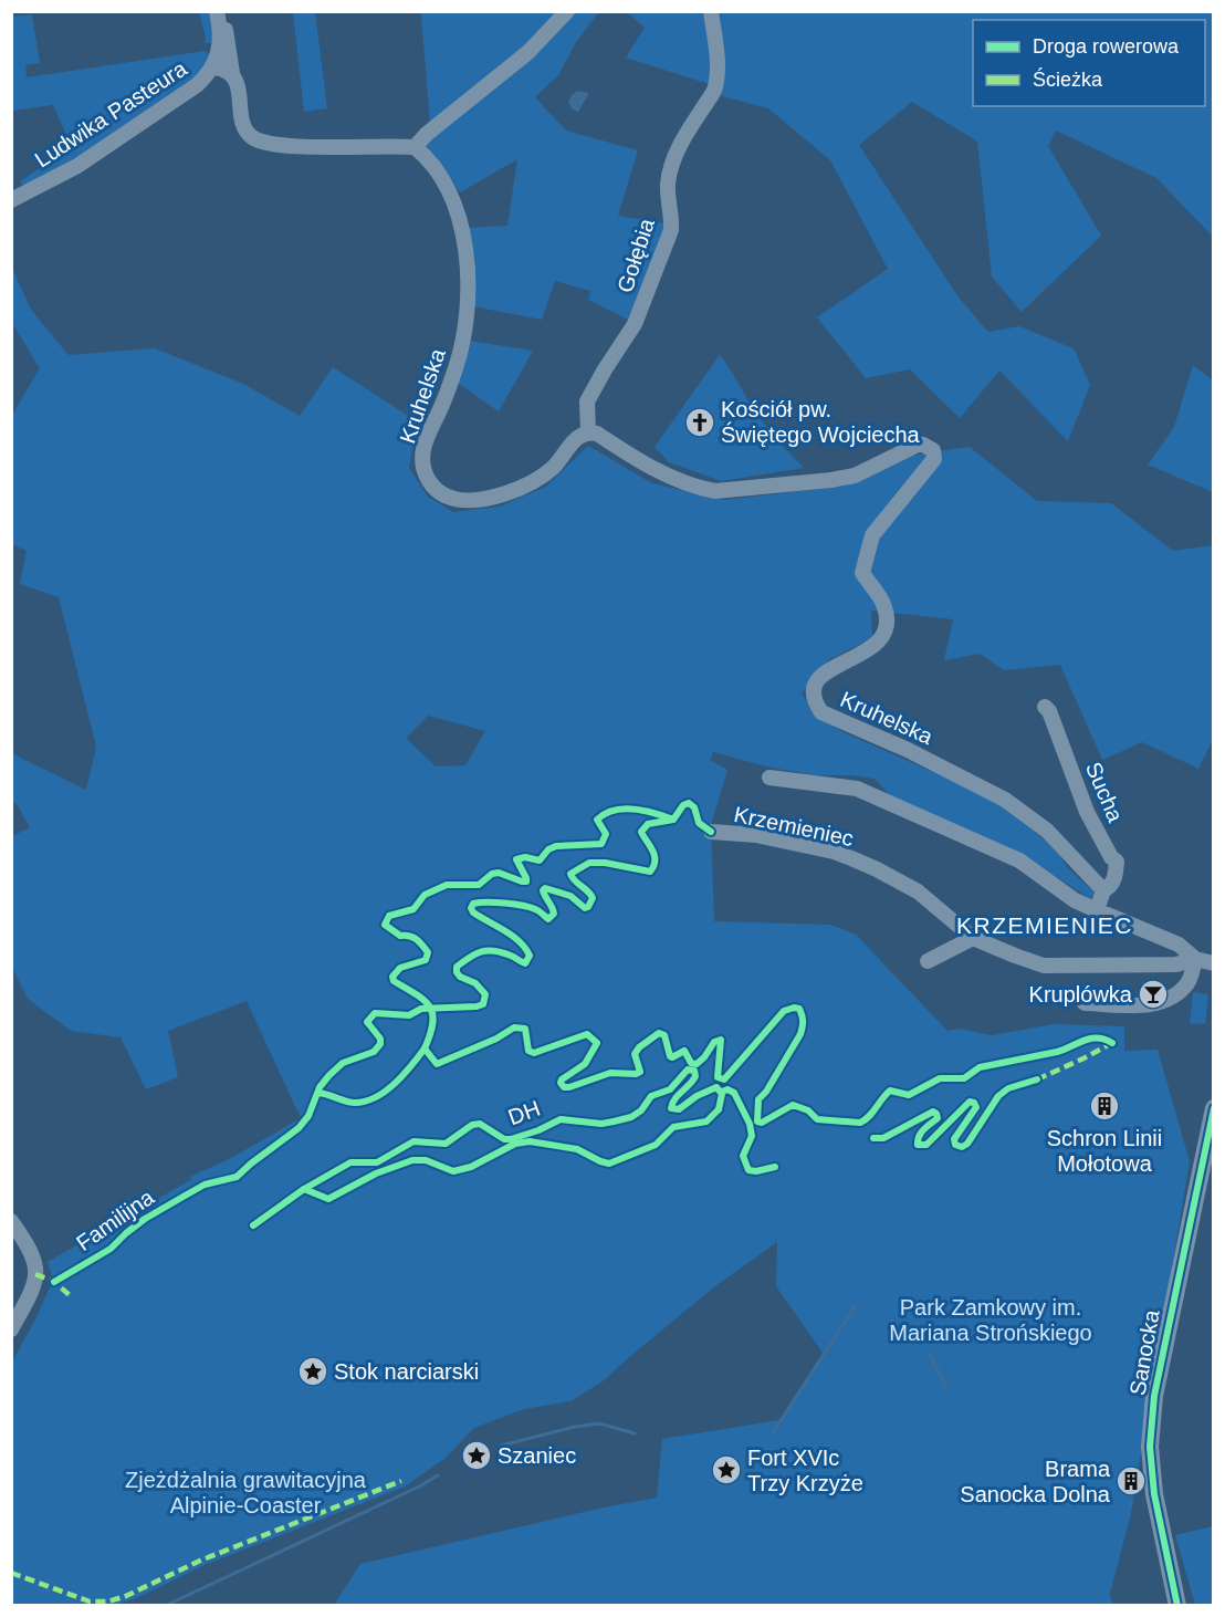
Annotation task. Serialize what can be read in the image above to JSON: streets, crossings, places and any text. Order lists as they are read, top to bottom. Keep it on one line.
{"streets":{"main road":["Sanocka"],"street":["Ludwika Pasteura","Gołębia","Kruhelska","Sucha","Krzemieniec"],"cycle path":["DH","Familijna"]},"crossings":[["Gołębia","Kruhelska"],["Kruhelska","Sucha"],["Kruhelska","Krzemieniec"]],"districts":["KRZEMIENIEC"],"parks":["Park Zamkowy im. Mariana Strońskiego","Zjeżdżalnia grawitacyjna Alpinie-Coaster"],"places":{"church":["Kościół pw. Świętego Wojciecha"],"bar":["Kruplówka"],"building":["Schron Linii Mołotowa","Brama Sanocka Dolna"],"place":["Stok narciarski","Szaniec","Fort XVIc Trzy Krzyże"]},"legend":["Droga rowerowa","Ścieżka"]}
